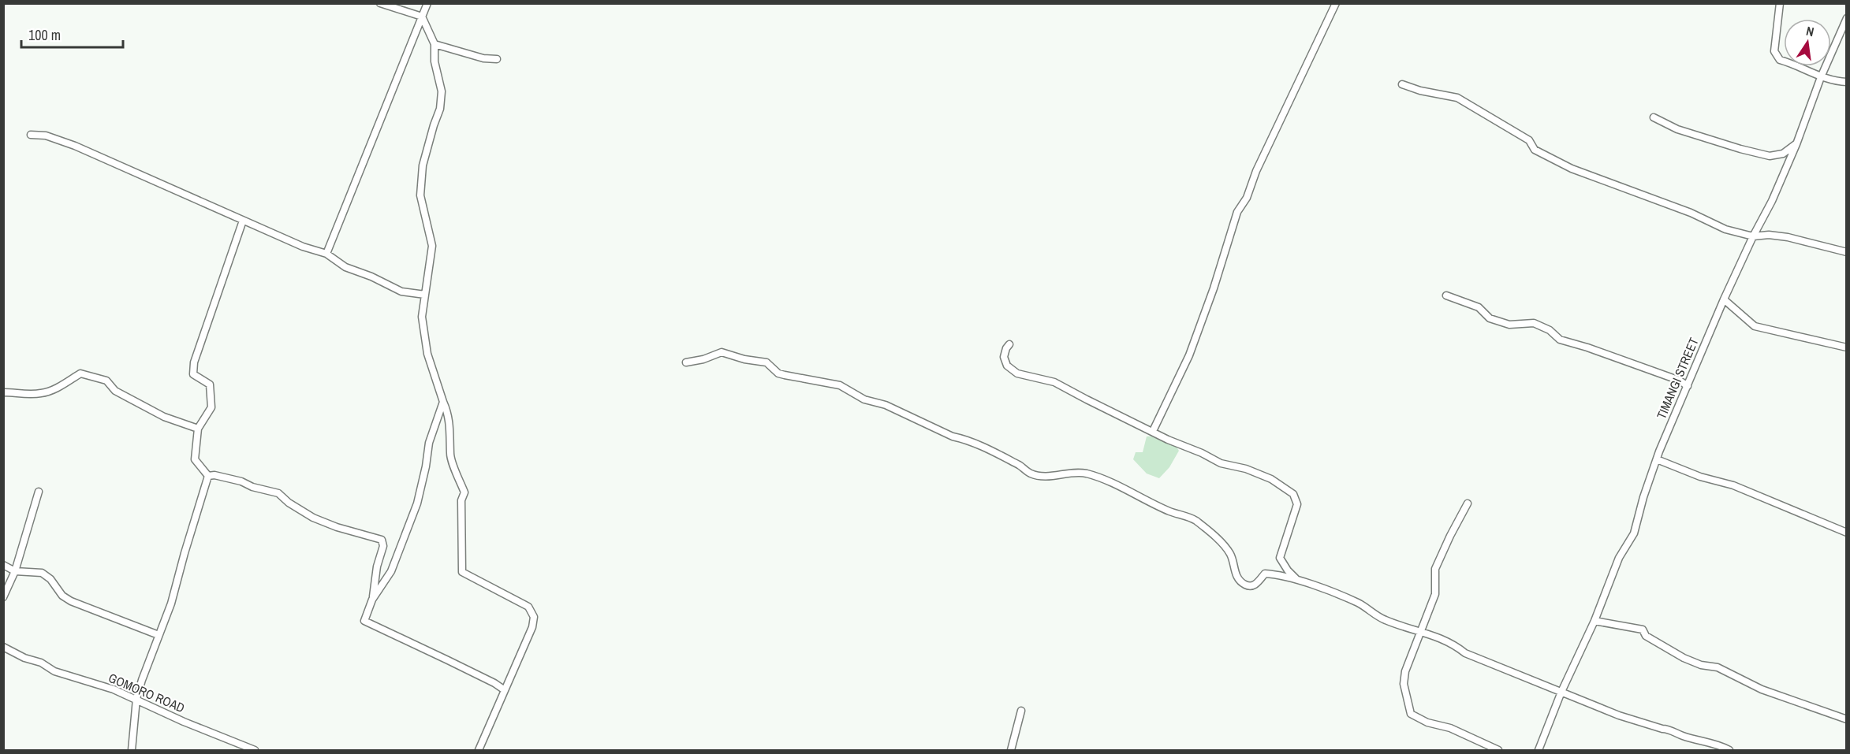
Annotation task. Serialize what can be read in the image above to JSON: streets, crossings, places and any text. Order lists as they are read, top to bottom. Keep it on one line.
{"streets":{"street":["TIMANGI STREET","GOMORO ROAD"]},"scale_bar":"100 m","north":"top"}
